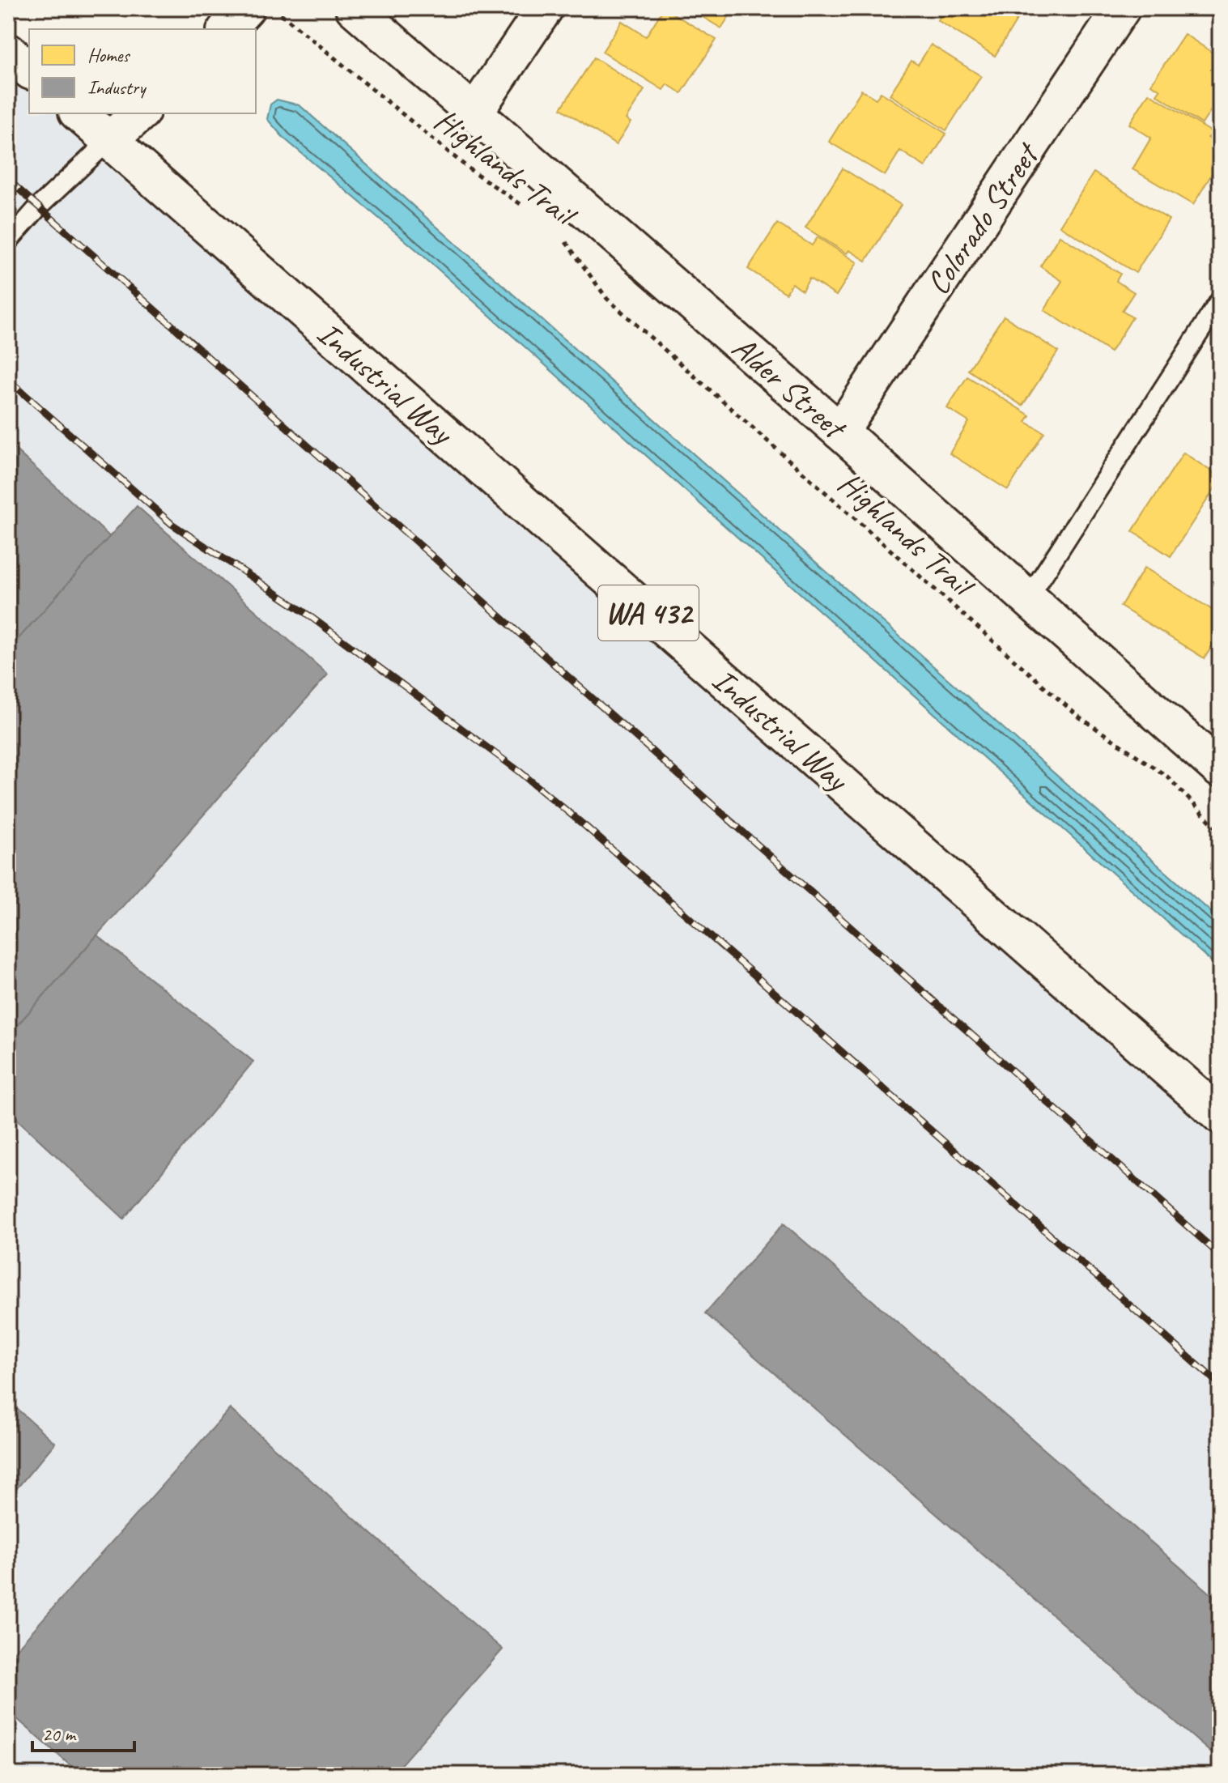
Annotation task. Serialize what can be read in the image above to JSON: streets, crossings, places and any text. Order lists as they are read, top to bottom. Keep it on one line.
{"streets":{"street":["Colorado Street","Industrial Way","Alder Street","WA 432"],"path":["Highlands Trail"]},"crossings":[["Colorado Street","Alder Street"]],"legend":["Homes","Industry"],"scale_bar":"20 m"}
